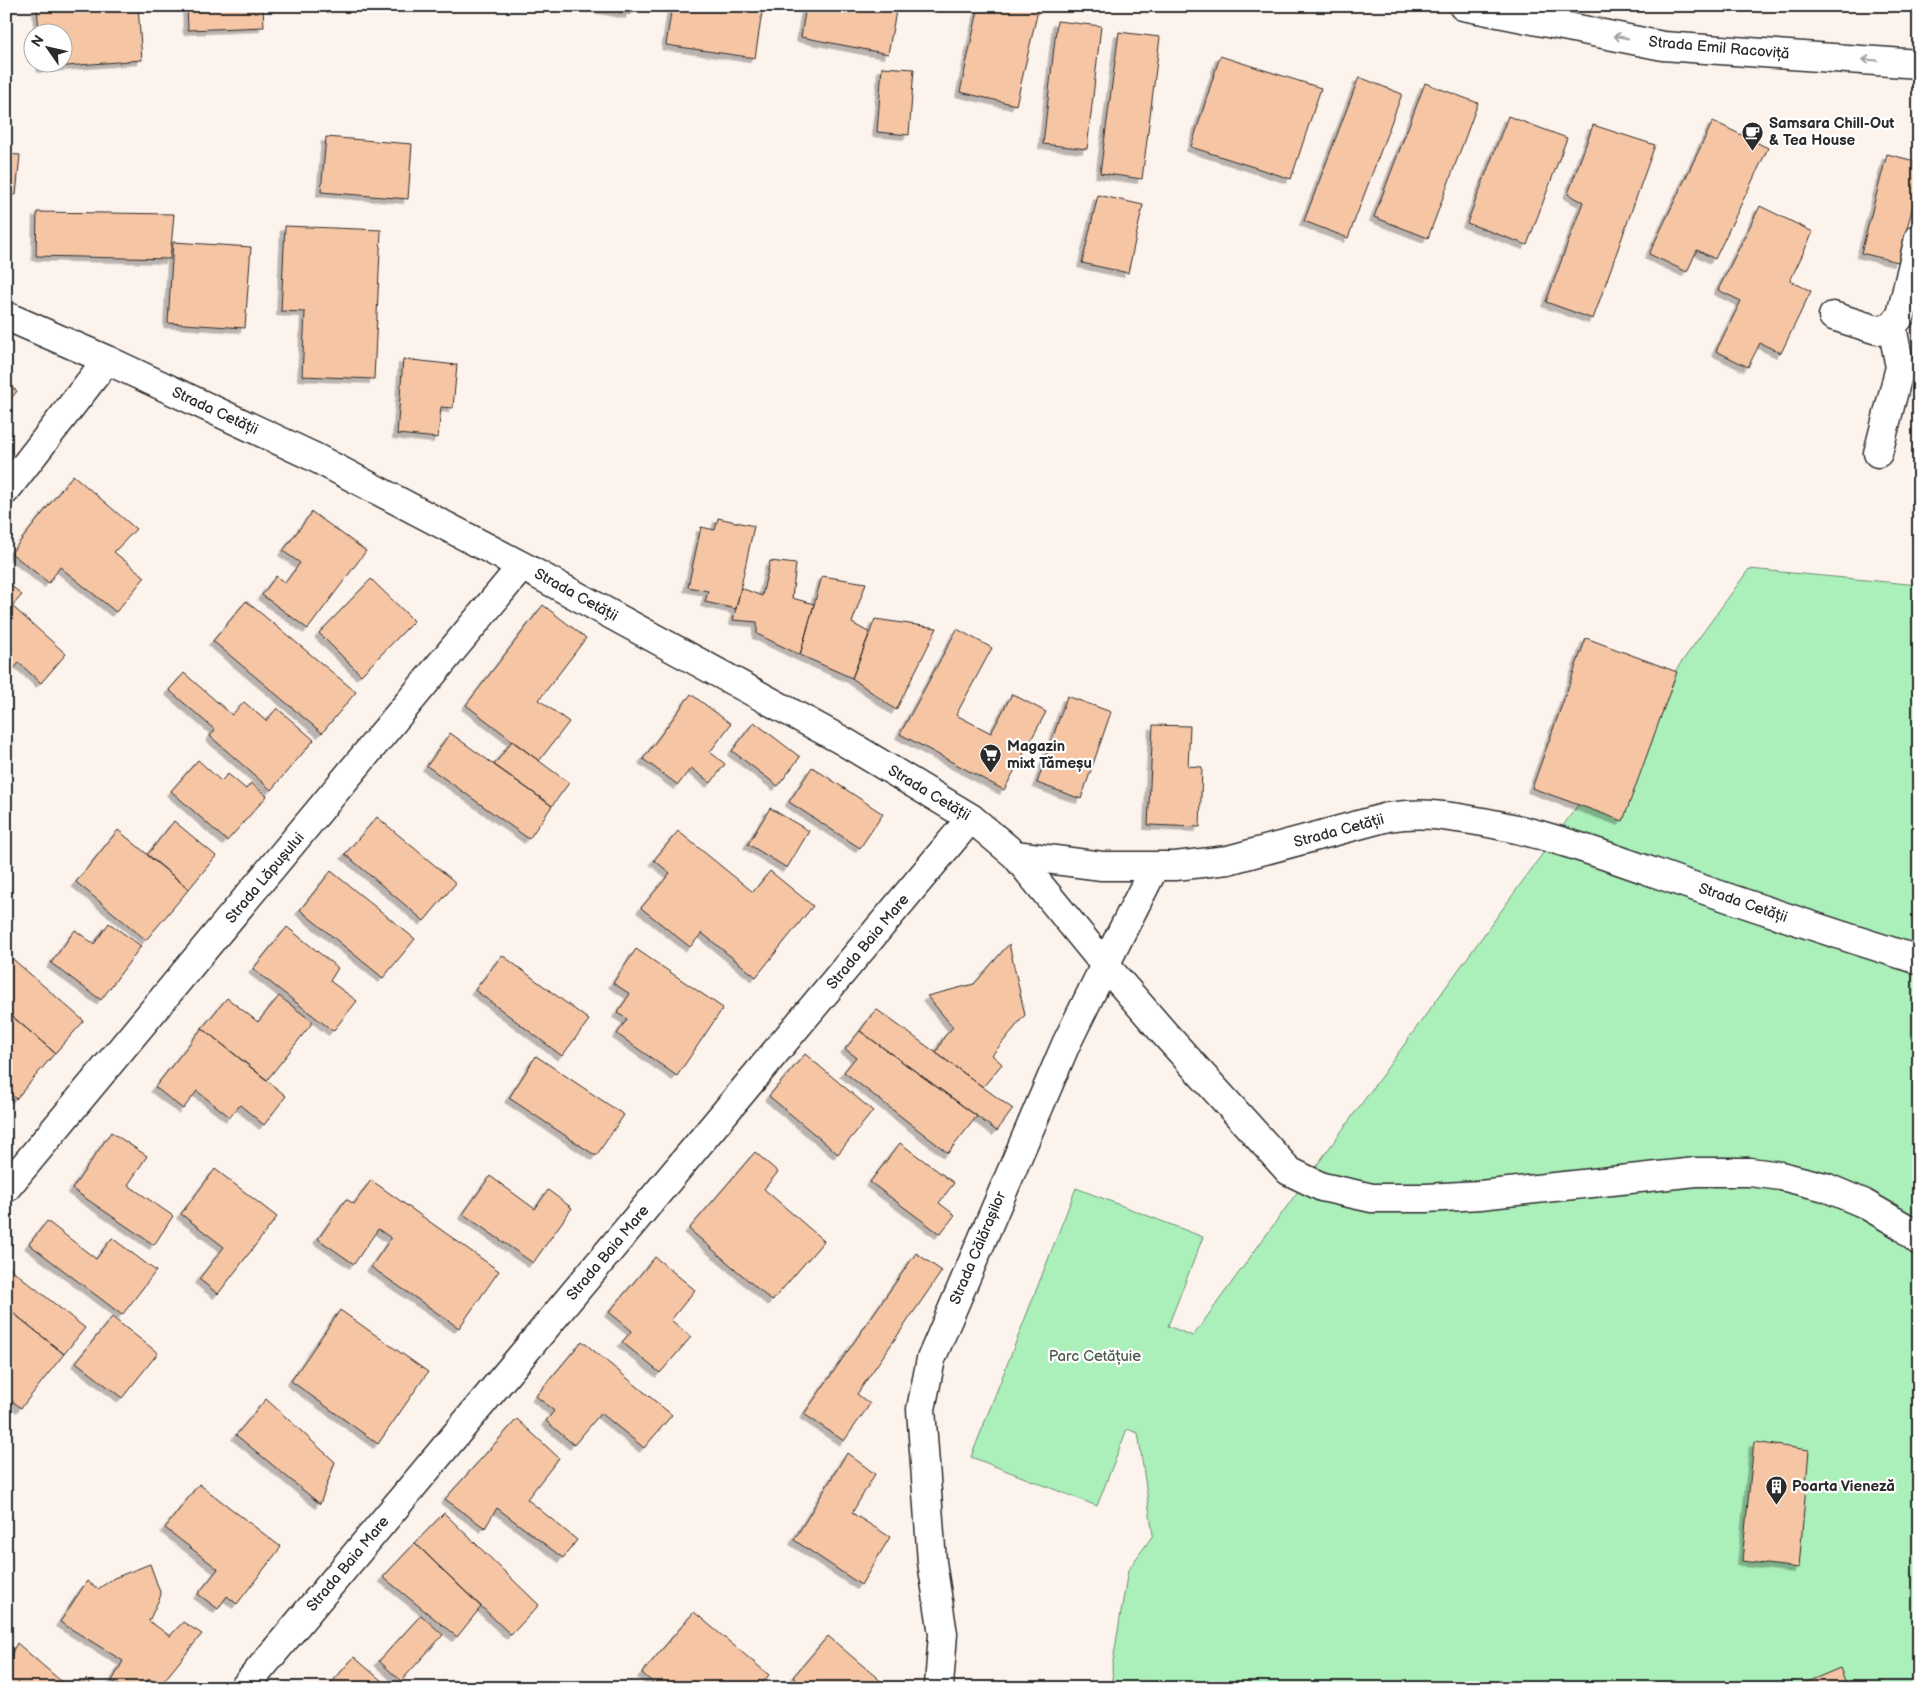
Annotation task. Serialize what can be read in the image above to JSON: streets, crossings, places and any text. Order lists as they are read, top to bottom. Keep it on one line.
{"streets":{"street":["Strada Emil Racoviță","Strada Cetății","Strada Lăpușului","Strada Baia Mare","Strada Călărașilor"]},"crossings":[["Strada Cetății","Strada Lăpușului"],["Strada Cetății","Strada Baia Mare"],["Strada Cetății","Strada Călărașilor"]],"one_way":["Strada Emil Racoviță"],"parks":["Parc Cetățuie"],"places":{"cafe":["Samsara Chill-Out & Tea House"],"supermarket":["Magazin mixt Tămeșu"],"building":["Poarta Vieneză"]},"north":"top left"}
